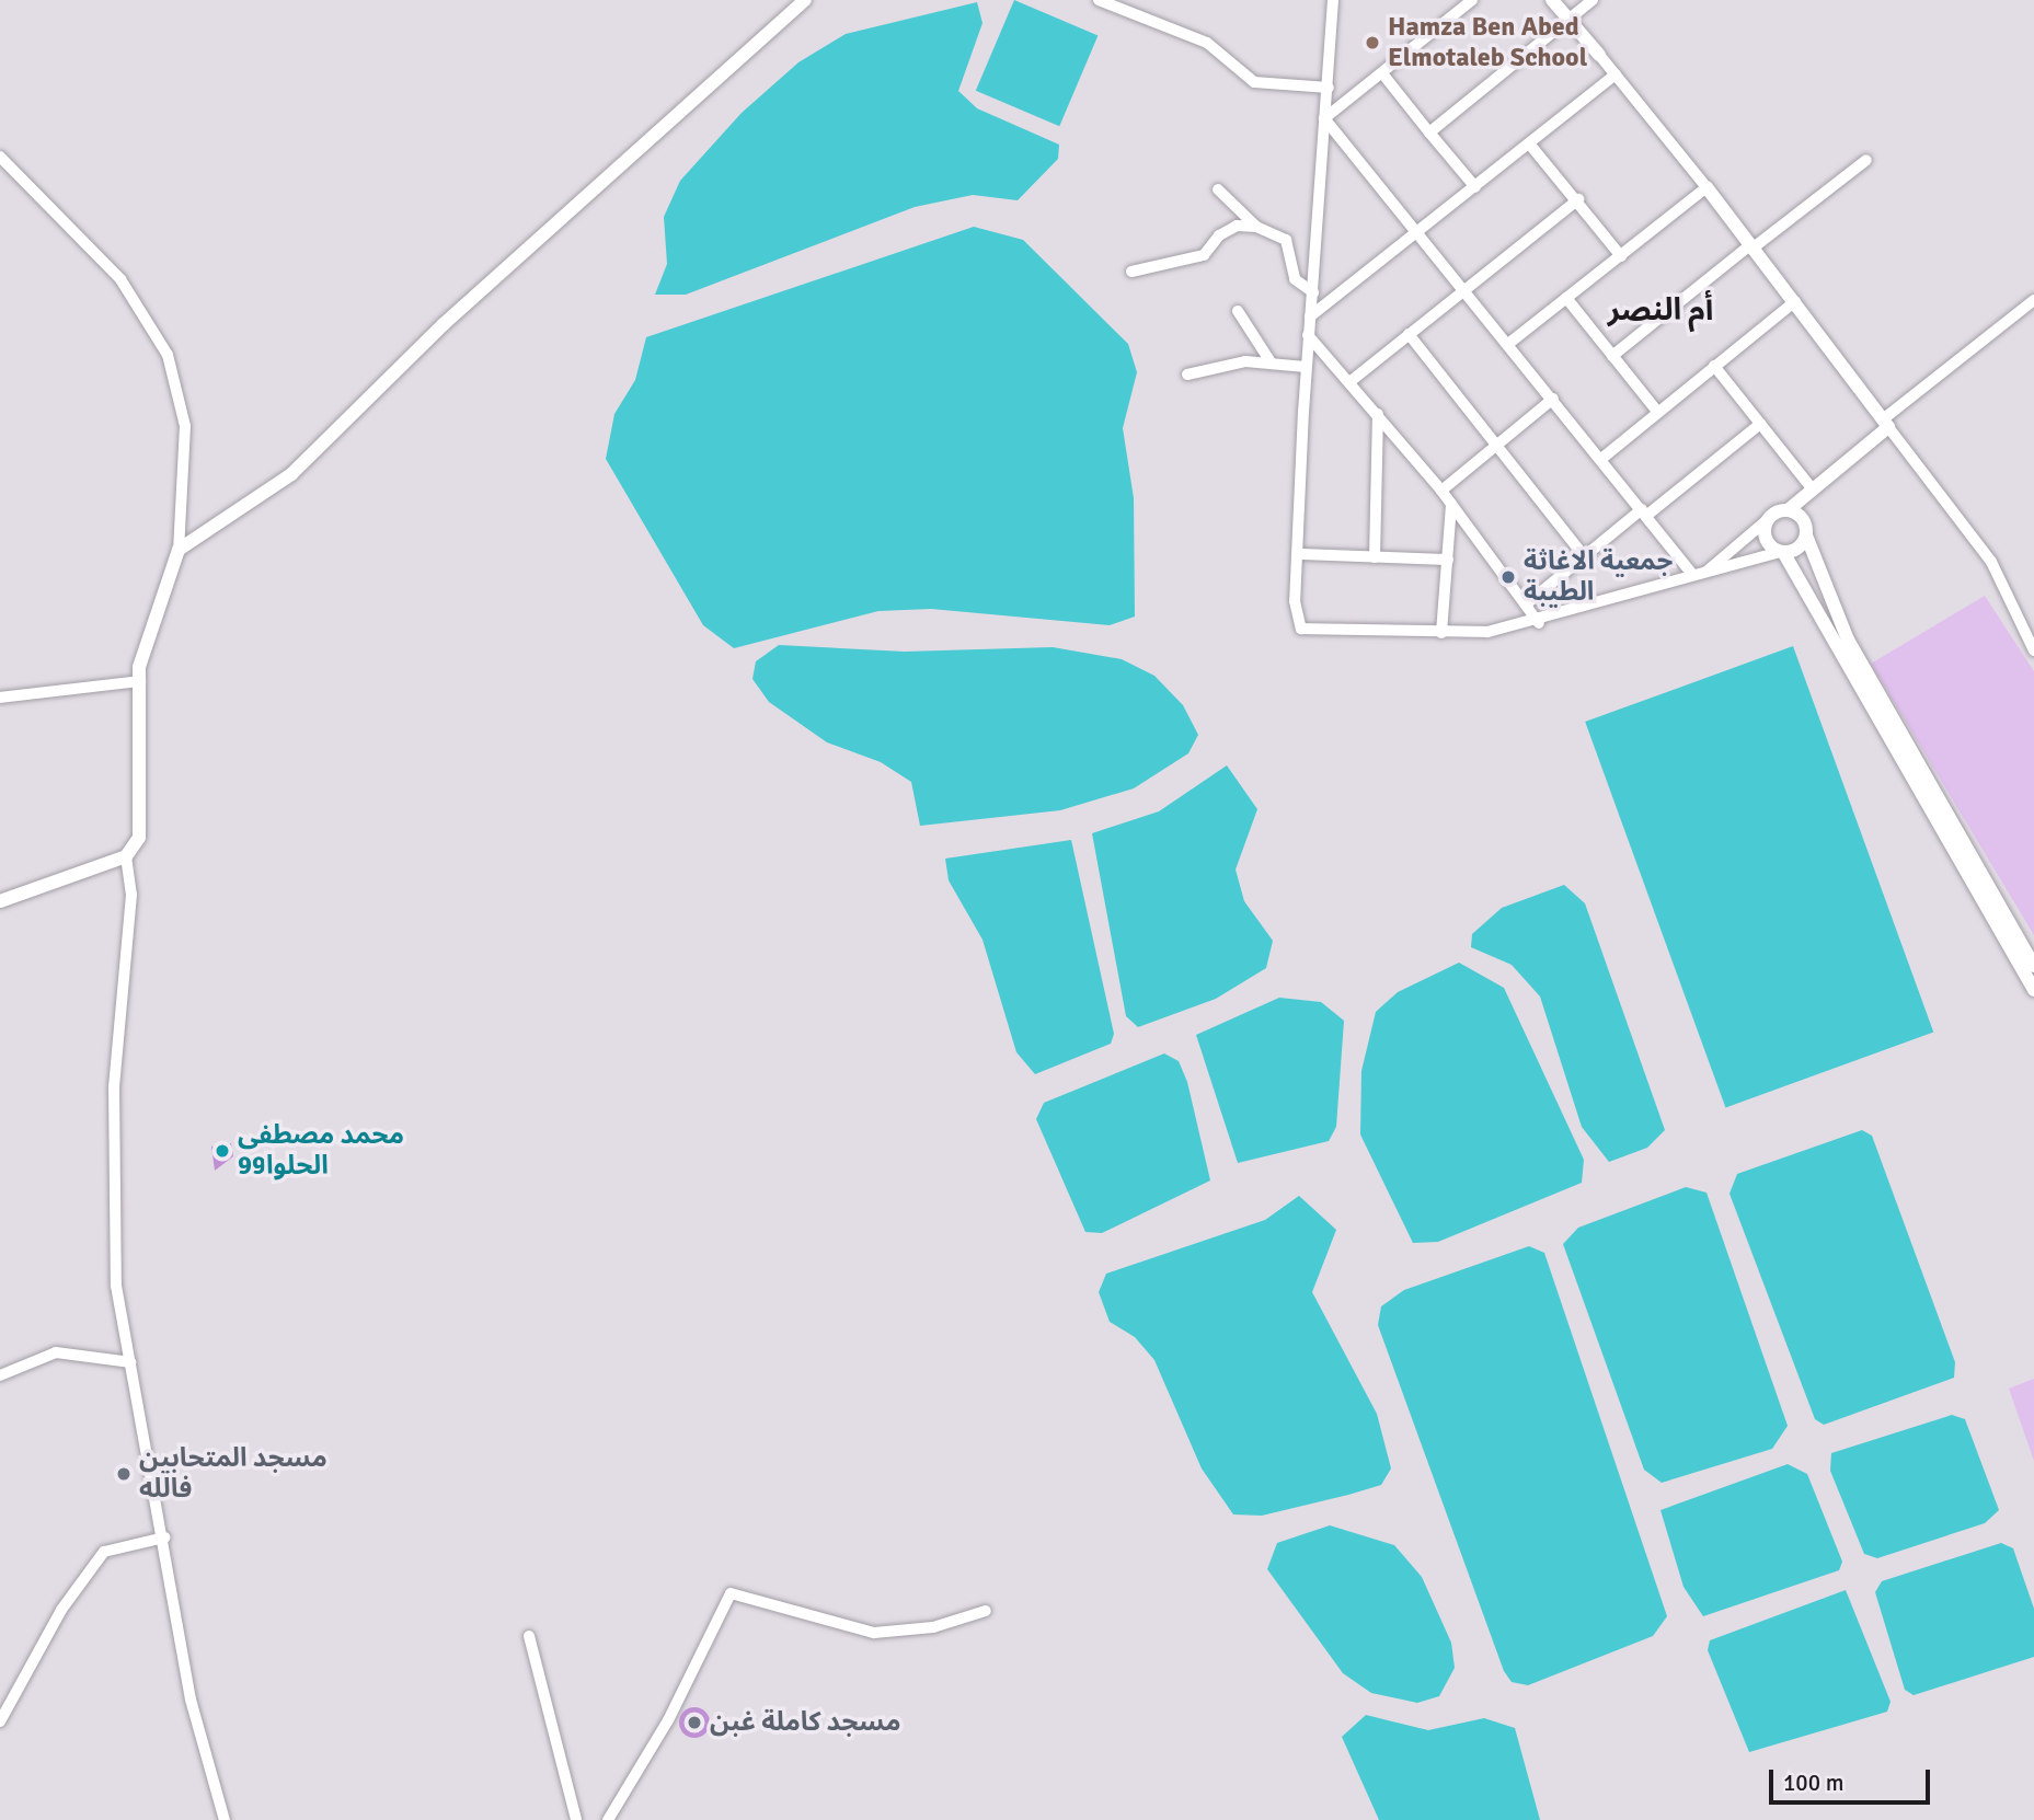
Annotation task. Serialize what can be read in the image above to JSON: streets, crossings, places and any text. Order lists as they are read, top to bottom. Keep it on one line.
{"districts":["أم النصر"],"places":["Hamza Ben Abed Elmotaleb School","جمعية الاغاثة الطيبة","محمد مصطفى الحلوا99","مسجد المتحابين فالله","مسجد كاملة غبن"],"scale_bar":"100 m"}
